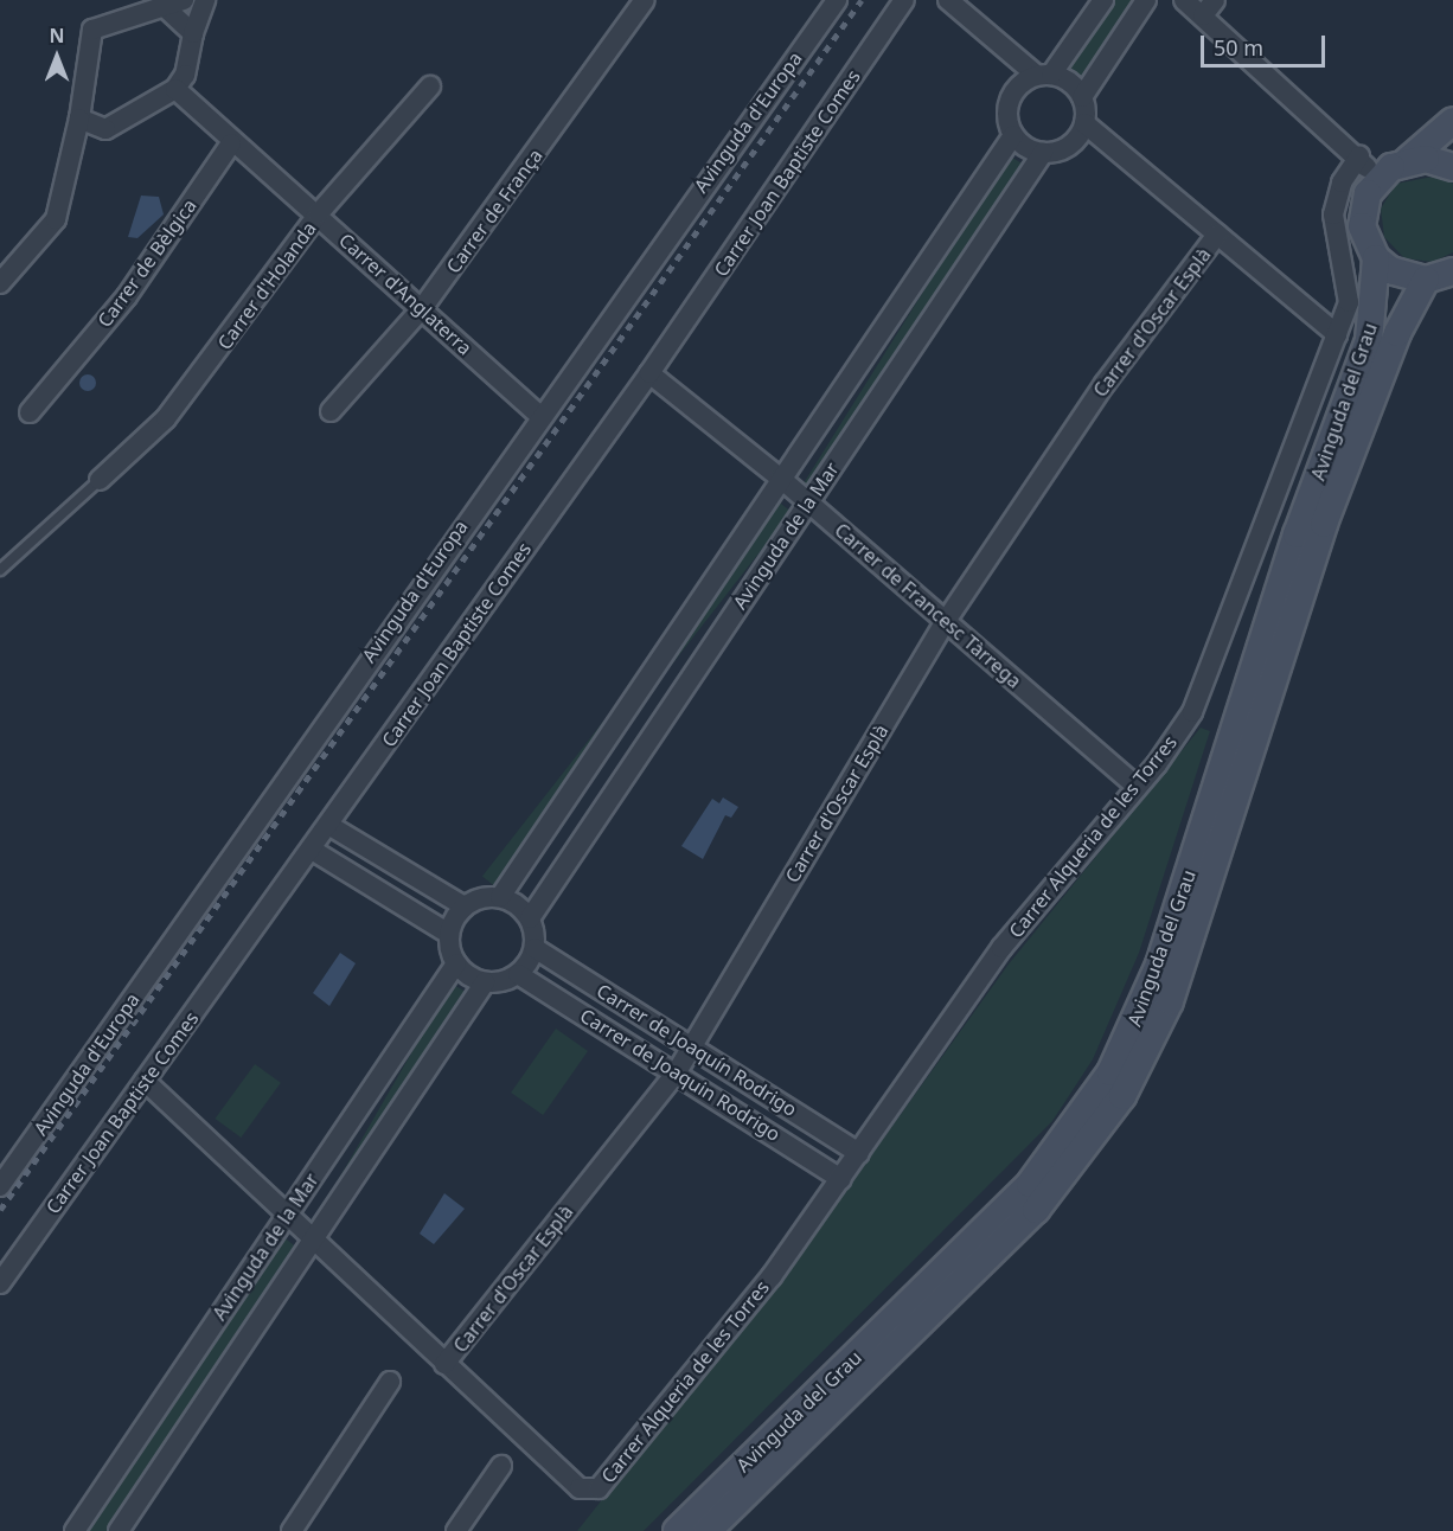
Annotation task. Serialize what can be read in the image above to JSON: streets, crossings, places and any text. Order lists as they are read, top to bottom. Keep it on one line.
{"streets":{"main road":["Avinguda del Grau"],"street":["Avinguda d'Europa","Carrer Joan Baptiste Comes","Carrer de França","Carrer de Bèlgica","Carrer d'Holanda","Carrer d'Anglaterra","Carrer d'Oscar Esplà","Avinguda de la Mar","Carrer de Francesc Tàrrega","Carrer Alqueria de les Torres","Carrer de Joaquín Rodrigo","Carrer de Joaquin Rodrigo"]},"crossings":[["Avinguda d'Europa","Carrer d'Anglaterra"],["Carrer Joan Baptiste Comes","Carrer de Francesc Tàrrega"],["Carrer Joan Baptiste Comes","Carrer Alqueria de les Torres"],["Carrer de França","Carrer d'Anglaterra"],["Carrer de Bèlgica","Carrer d'Anglaterra"],["Carrer d'Holanda","Carrer d'Anglaterra"],["Carrer d'Oscar Esplà","Carrer de Francesc Tàrrega"],["Carrer d'Oscar Esplà","Carrer Alqueria de les Torres"],["Carrer d'Oscar Esplà","Carrer de Joaquín Rodrigo"],["Carrer d'Oscar Esplà","Carrer de Joaquin Rodrigo"],["Avinguda del Grau","Carrer Alqueria de les Torres"],["Avinguda de la Mar","Carrer de Francesc Tàrrega"],["Avinguda de la Mar","Carrer Alqueria de les Torres"],["Avinguda de la Mar","Carrer de Joaquín Rodrigo"],["Avinguda de la Mar","Carrer de Joaquin Rodrigo"],["Carrer de Francesc Tàrrega","Carrer Alqueria de les Torres"],["Carrer Alqueria de les Torres","Carrer de Joaquín Rodrigo"],["Carrer Alqueria de les Torres","Carrer de Joaquin Rodrigo"],["Carrer de Joaquín Rodrigo","Carrer de Joaquin Rodrigo"]],"scale_bar":"50 m","north":"top"}
